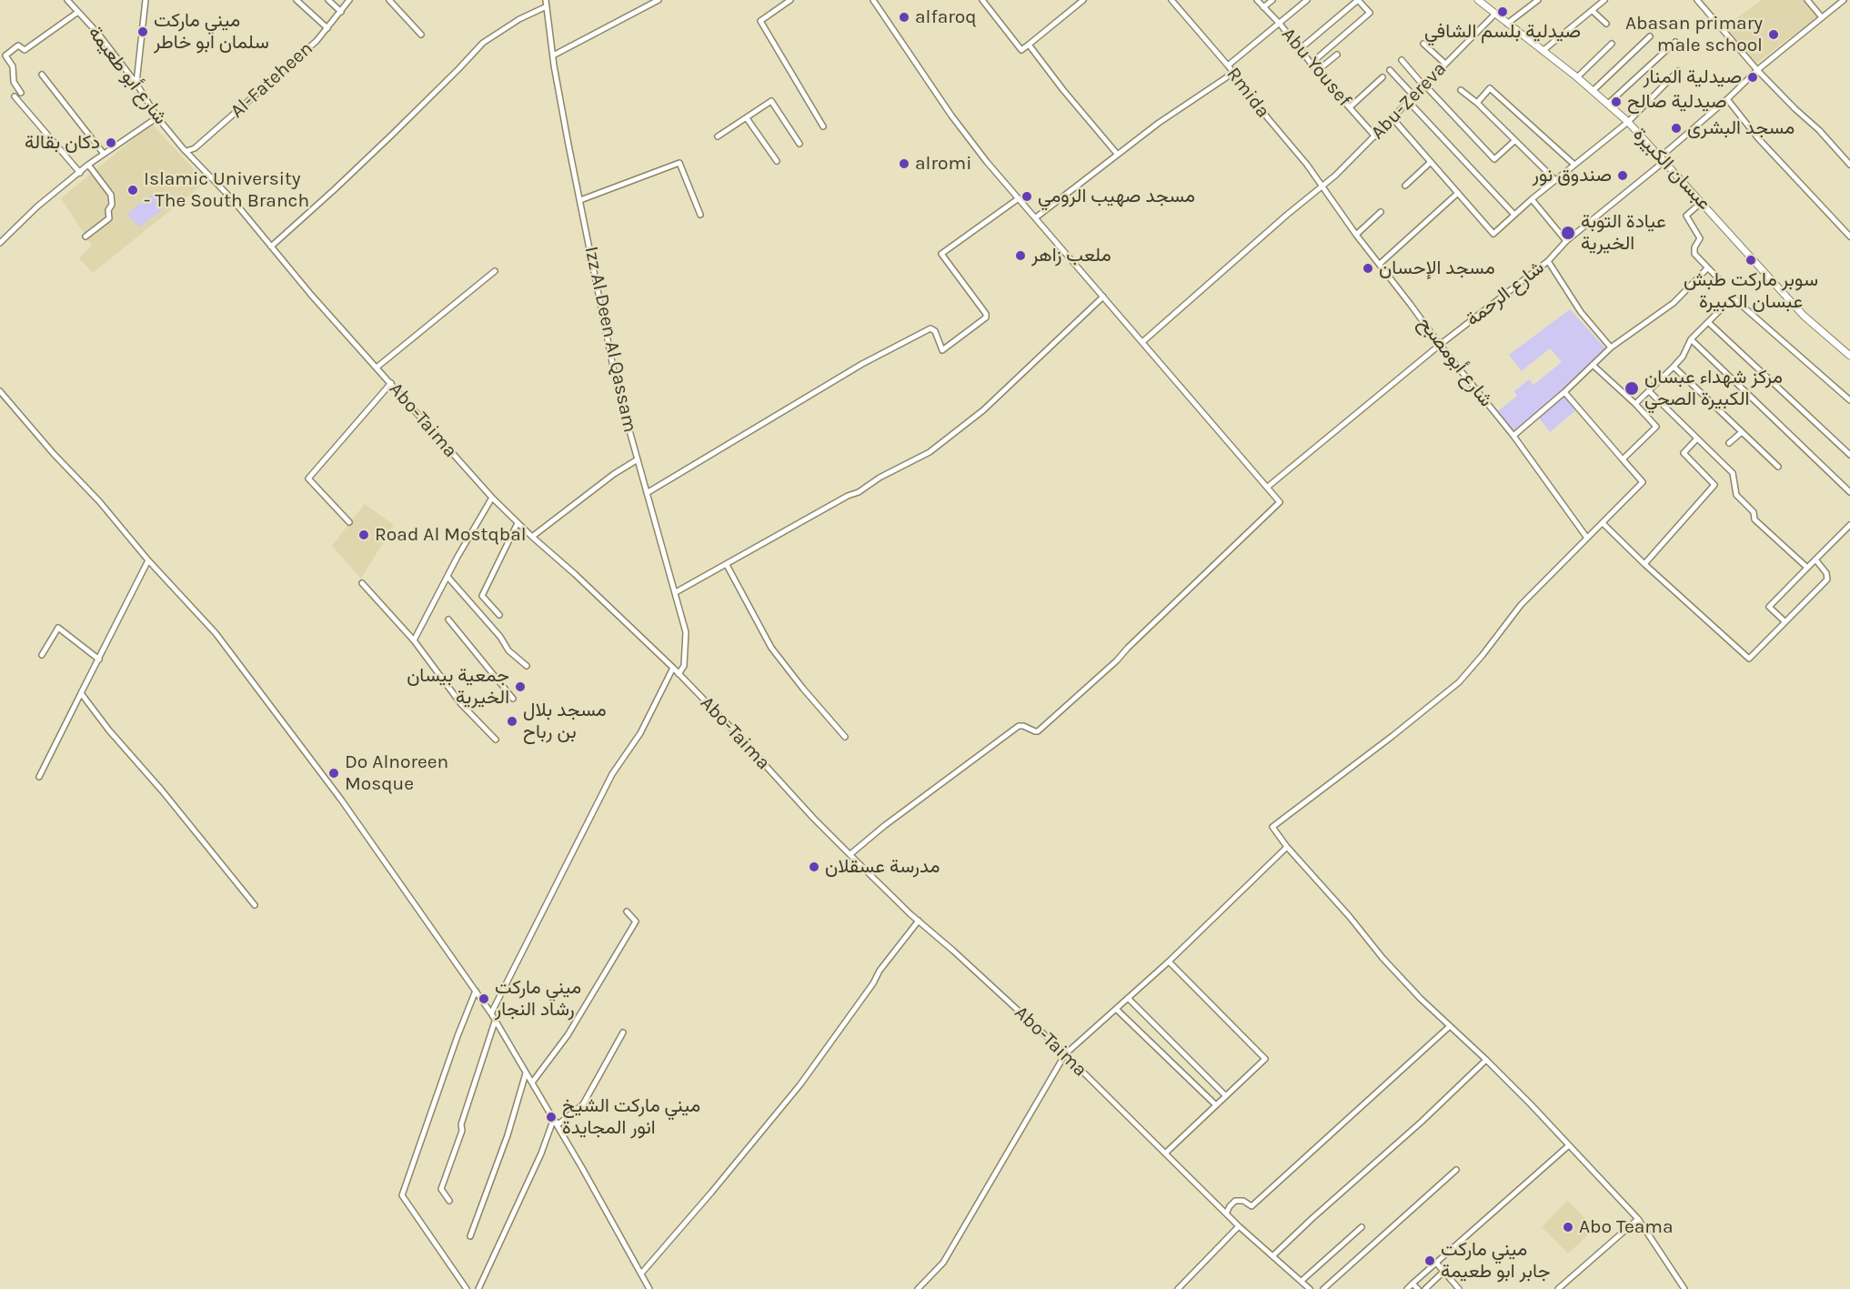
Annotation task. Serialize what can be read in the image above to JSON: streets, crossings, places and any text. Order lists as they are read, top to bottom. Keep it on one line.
{"streets":{"main road":["عبسان الكبيرة"],"street":["Abu Yousef","شارع أبو طعيمة","Al-Fateheen","Rmida","Abu-Zereva","شارع الرحمة","Izz Al Deen Al Qassam","شارع أبومصبح","Abo-Taima"]},"crossings":[["Abu Yousef","Abu-Zereva"],["شارع أبو طعيمة","Al-Fateheen"],["شارع أبو طعيمة","Abo-Taima"],["Al-Fateheen","Abo-Taima"],["Rmida","Abu-Zereva"],["Rmida","شارع أبومصبح"],["Abu-Zereva","عبسان الكبيرة"],["Abu-Zereva","شارع أبومصبح"],["عبسان الكبيرة","شارع الرحمة"],["شارع الرحمة","شارع أبومصبح"],["Izz Al Deen Al Qassam","Abo-Taima"]],"places":["صيدلية بلسم الشافي","alfaroq","ميني ماركت سلمان ابو خاطر","Abasan primary male school","صيدلية المنار","صيدلية صالح","مسجد البشرى","دكان بقالة","alromi","صندوق نور","Islamic University - The South Branch","مسجد صهيب الرومي","عيادة التوبة الخيرية","ملعب زاهر","سوبر ماركت طبش عبسان الكبيرة","مسجد الإحسان","مركز شهداء عبسان الكبيرة الصحي","Road Al Mostqbal","جمعية بيسان الخيرية","مسجد بلال بن رباح","Do Alnoreen Mosque","مدرسة عسقلان","ميني ماركت رشاد النجار","ميني ماركت الشيخ انور المجايدة","Abo Teama","ميني ماركت جابر ابو طعيمة"]}
